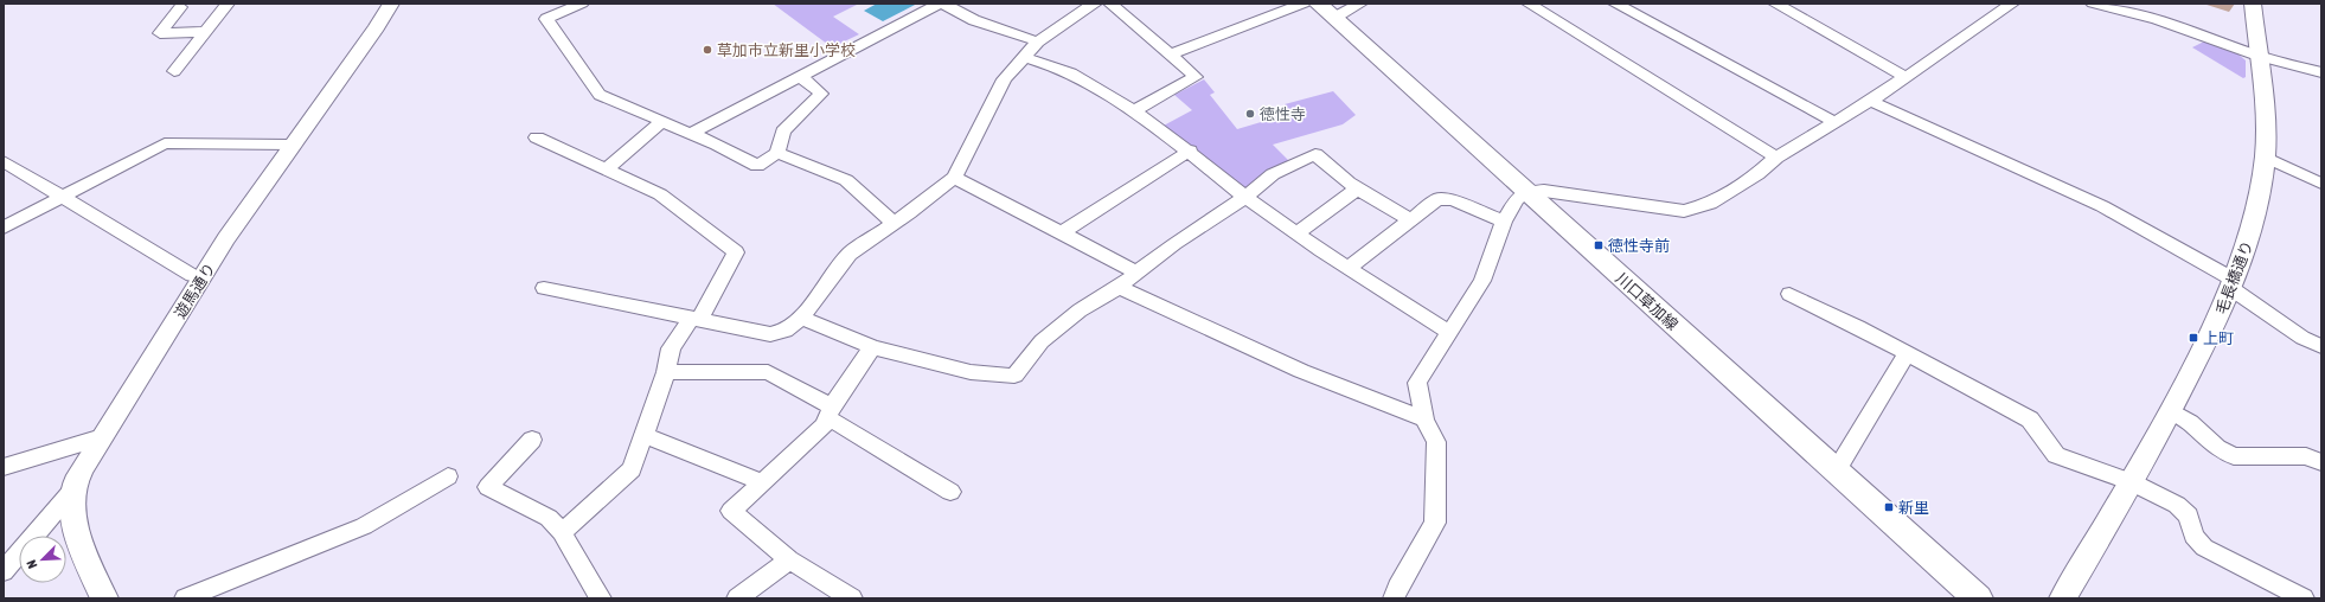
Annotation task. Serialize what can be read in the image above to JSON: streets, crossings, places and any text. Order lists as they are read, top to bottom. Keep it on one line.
{"streets":{"main road":["川口草加線"],"street":["毛長橋通り","遊馬通り"]},"places":{"other":["草加市立新里小学校","徳性寺"],"transit":["徳性寺前","上町","新里"]},"north":"bottom left"}
